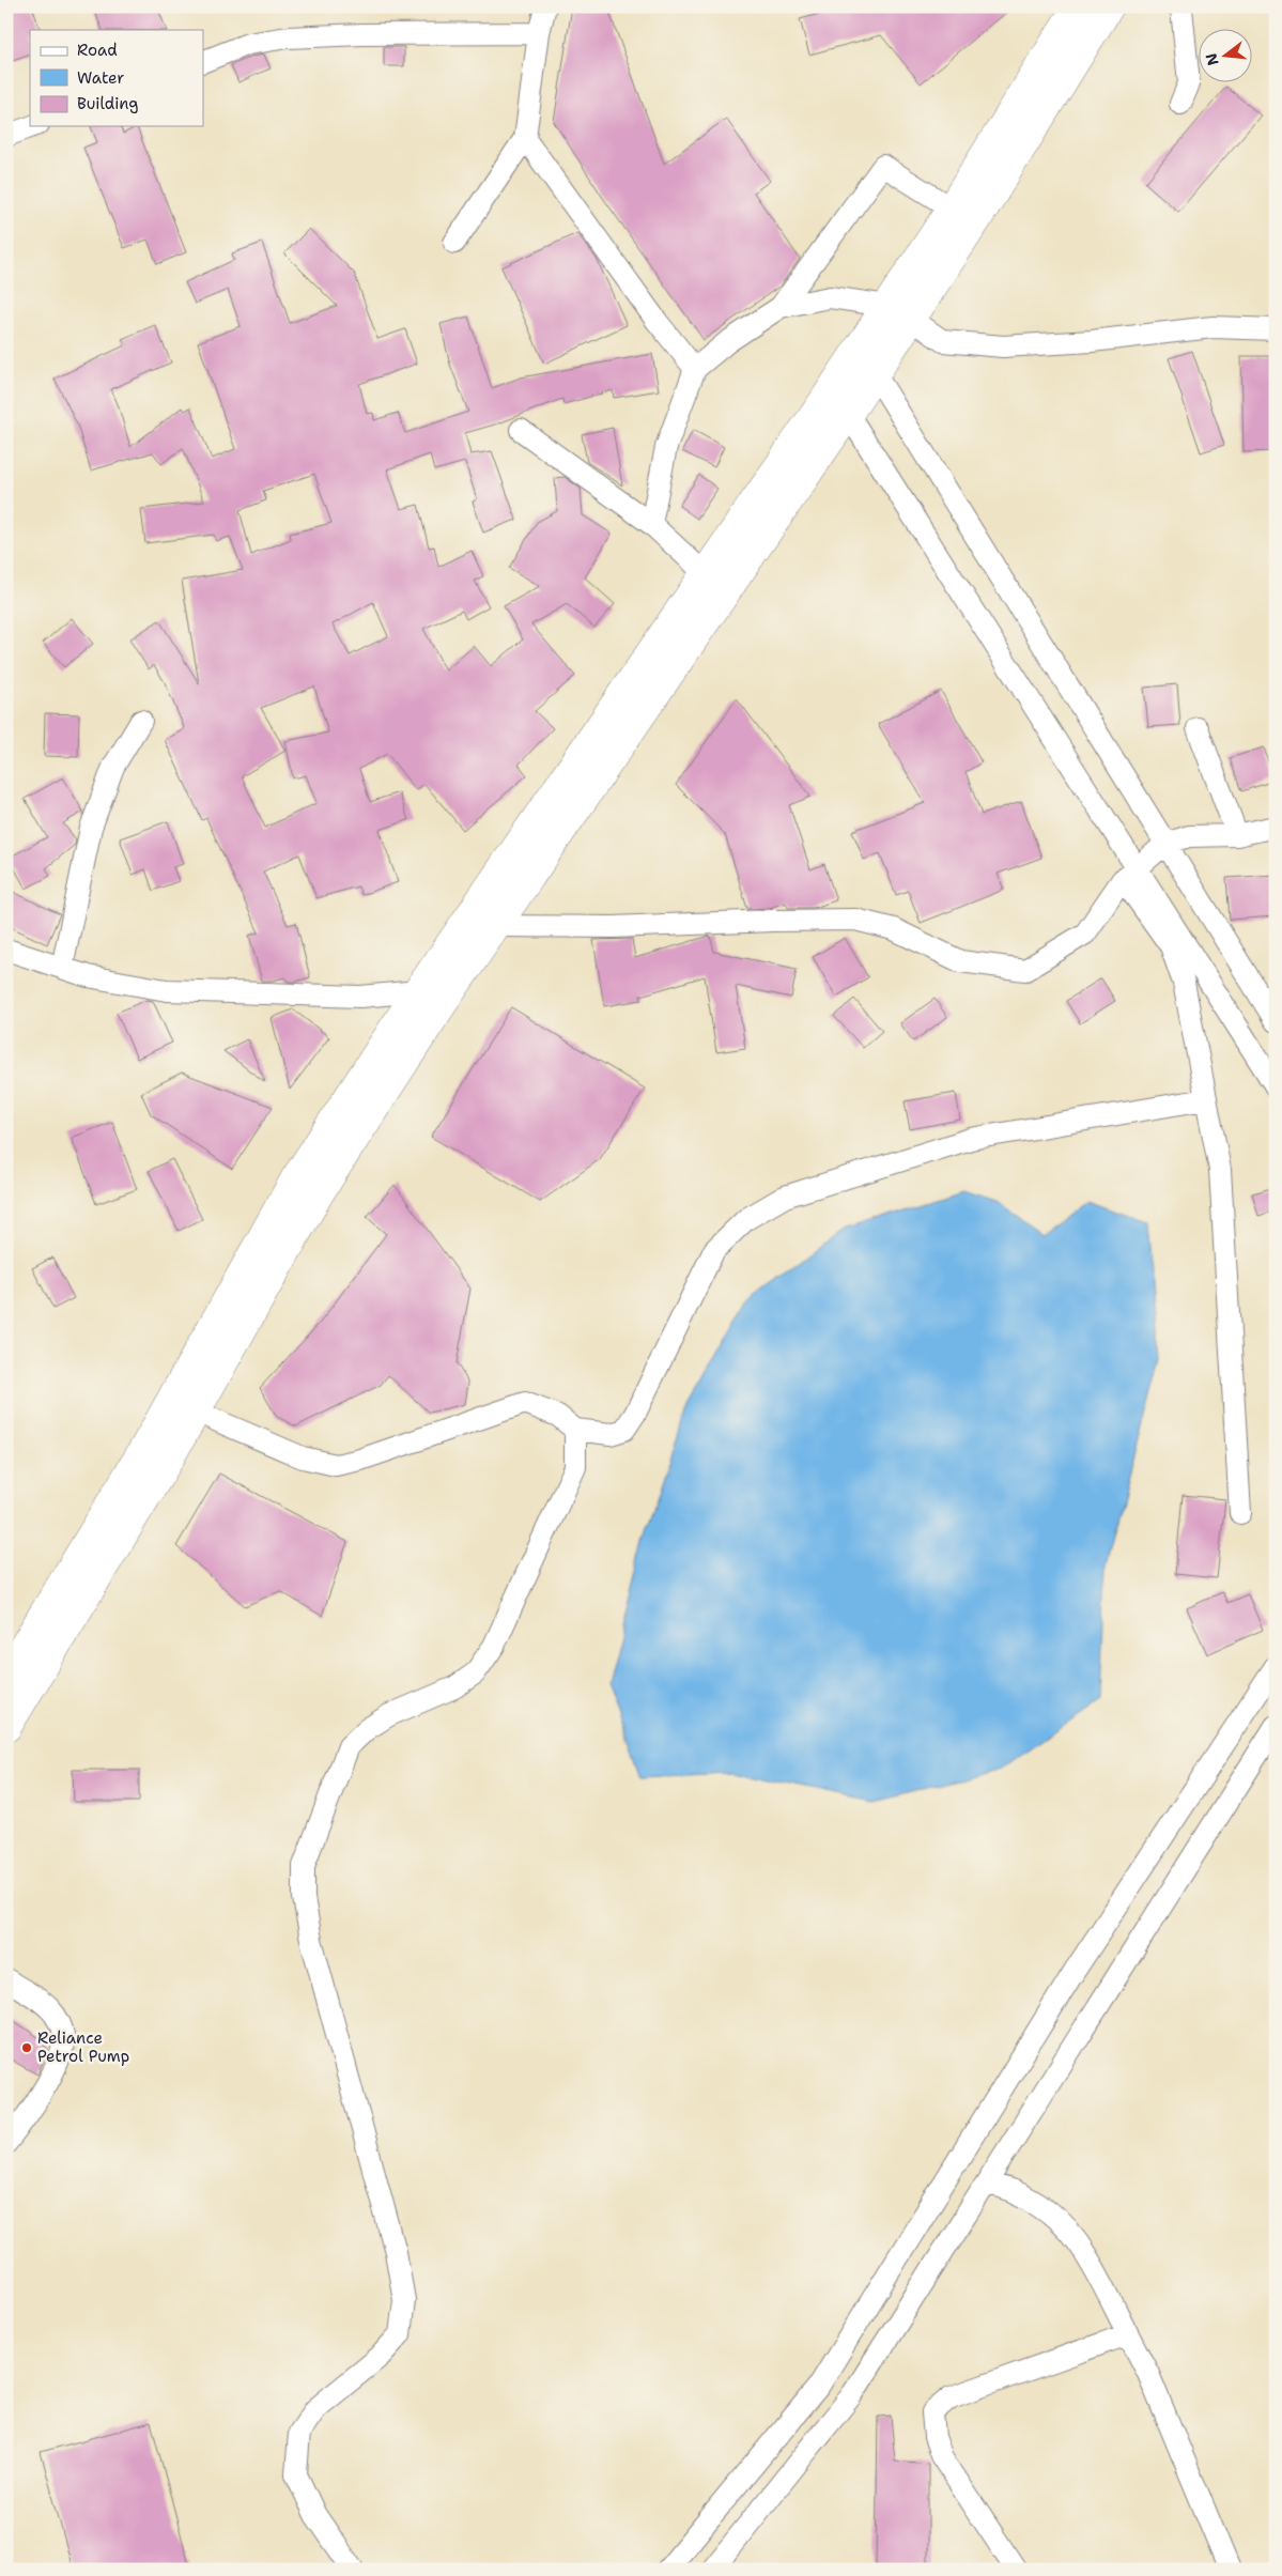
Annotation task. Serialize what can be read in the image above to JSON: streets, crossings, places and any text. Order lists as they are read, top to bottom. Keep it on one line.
{"places":["Reliance Petrol Pump"],"legend":["Road","Water","Building"],"north":"left"}
